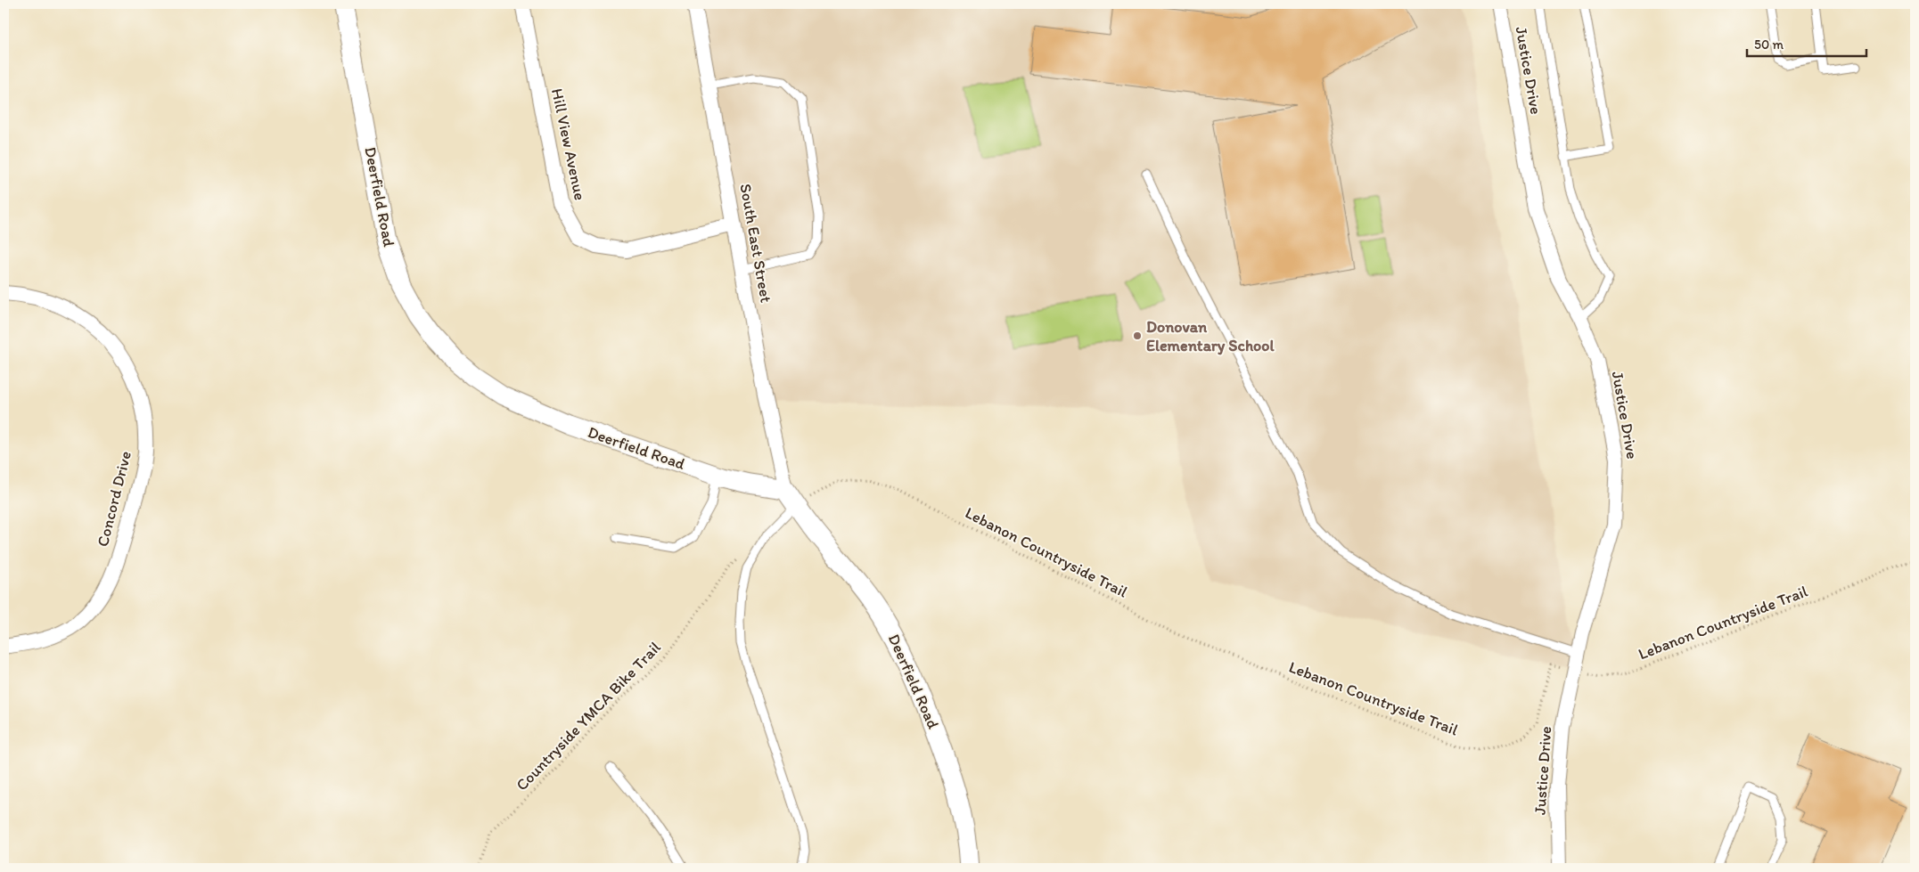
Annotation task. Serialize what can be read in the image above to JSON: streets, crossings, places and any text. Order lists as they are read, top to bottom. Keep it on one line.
{"streets":{"street":["Justice Drive","Hill View Avenue","Deerfield Road","South East Street","Concord Drive"],"path":["Lebanon Countryside Trail","Countryside YMCA Bike Trail"]},"crossings":[["Justice Drive","Lebanon Countryside Trail"],["Hill View Avenue","South East Street"],["Deerfield Road","South East Street"],["Deerfield Road","Lebanon Countryside Trail"]],"places":["Donovan Elementary School"],"scale_bar":"50 m"}
